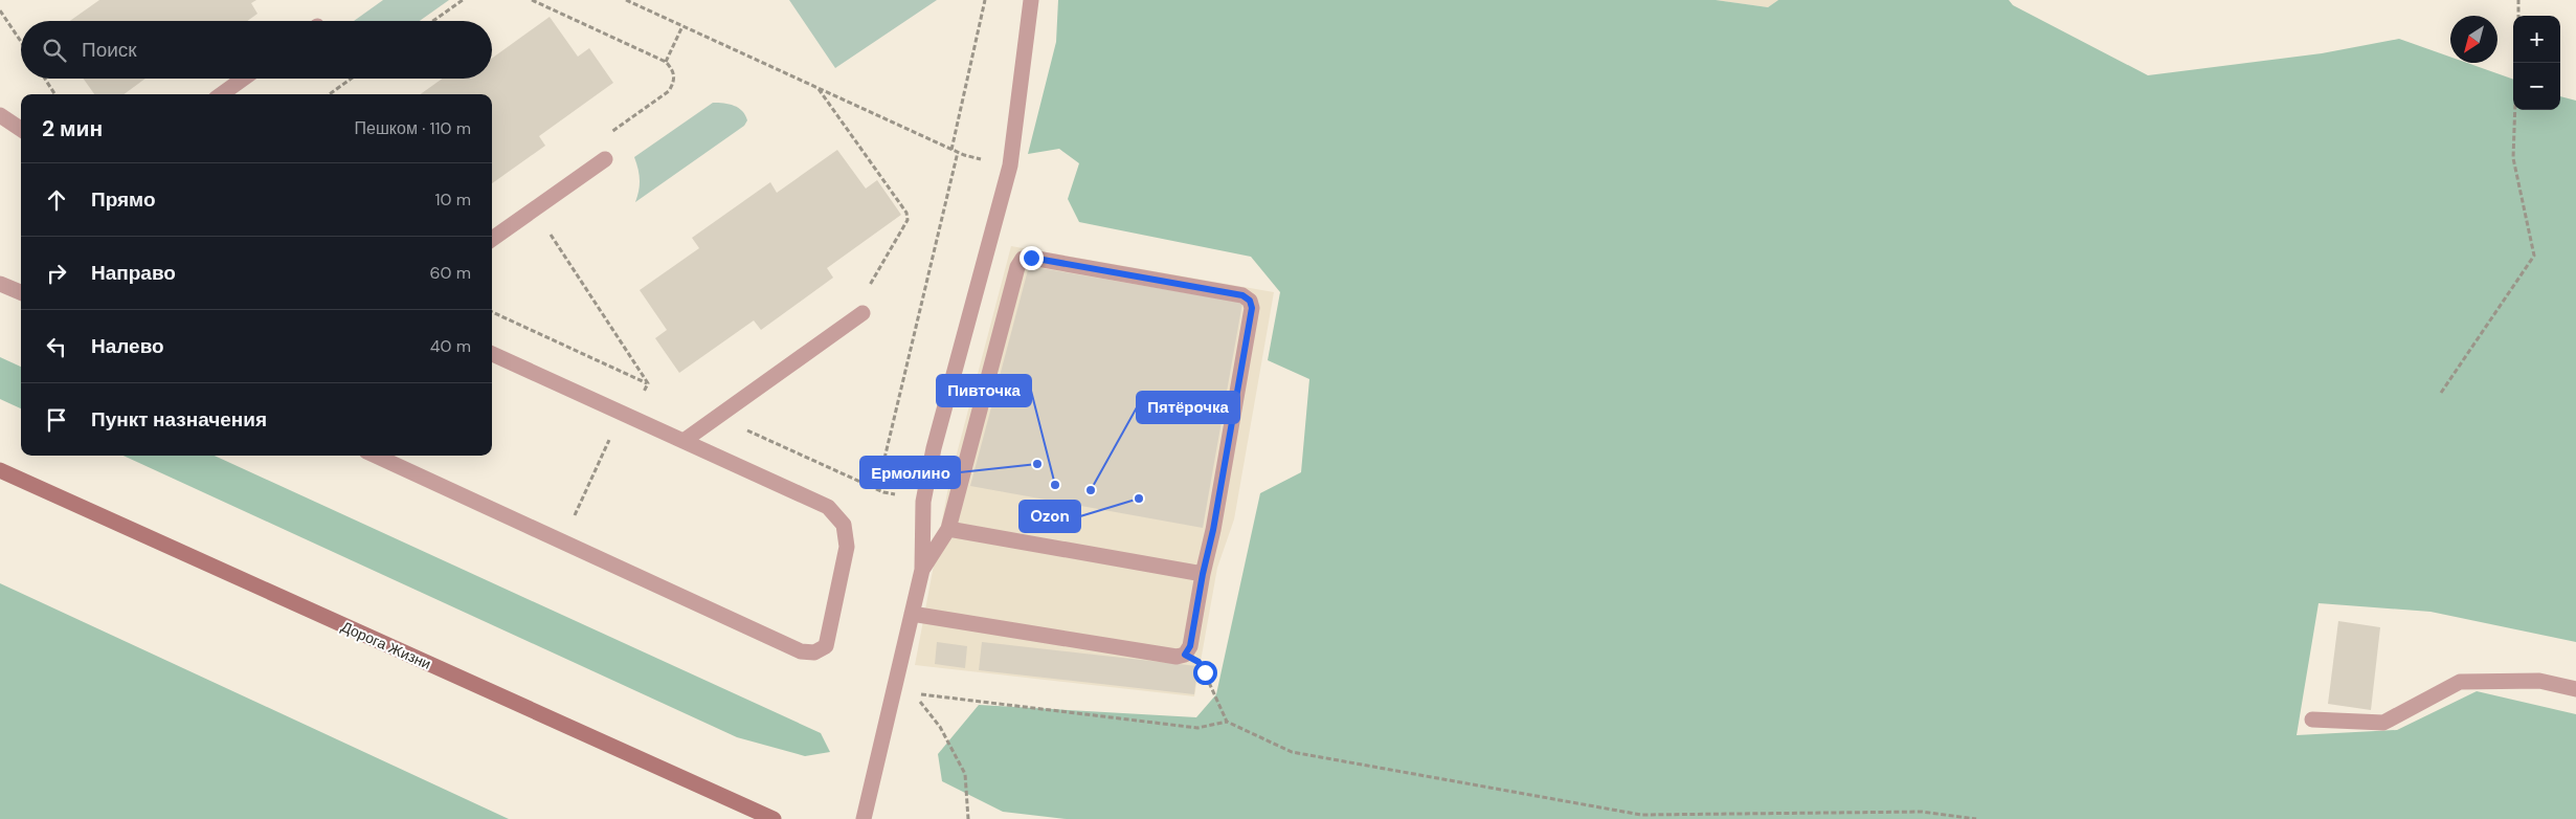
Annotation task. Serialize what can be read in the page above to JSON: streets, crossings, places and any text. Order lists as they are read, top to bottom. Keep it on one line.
{"streets":{"main road":["Дорога Жизни"]},"places":["Ермолино","Пивточка","Пятёрочка","Ozon"],"north":"bottom left","page":{"map_buttons":["+","−"],"search":"Поиск","heading":["2 мин","Пешком · 110 m"],"list":[["Прямо","10 m"],["Направо","60 m"],["Налево","40 m"],"Пункт назначения"]}}
